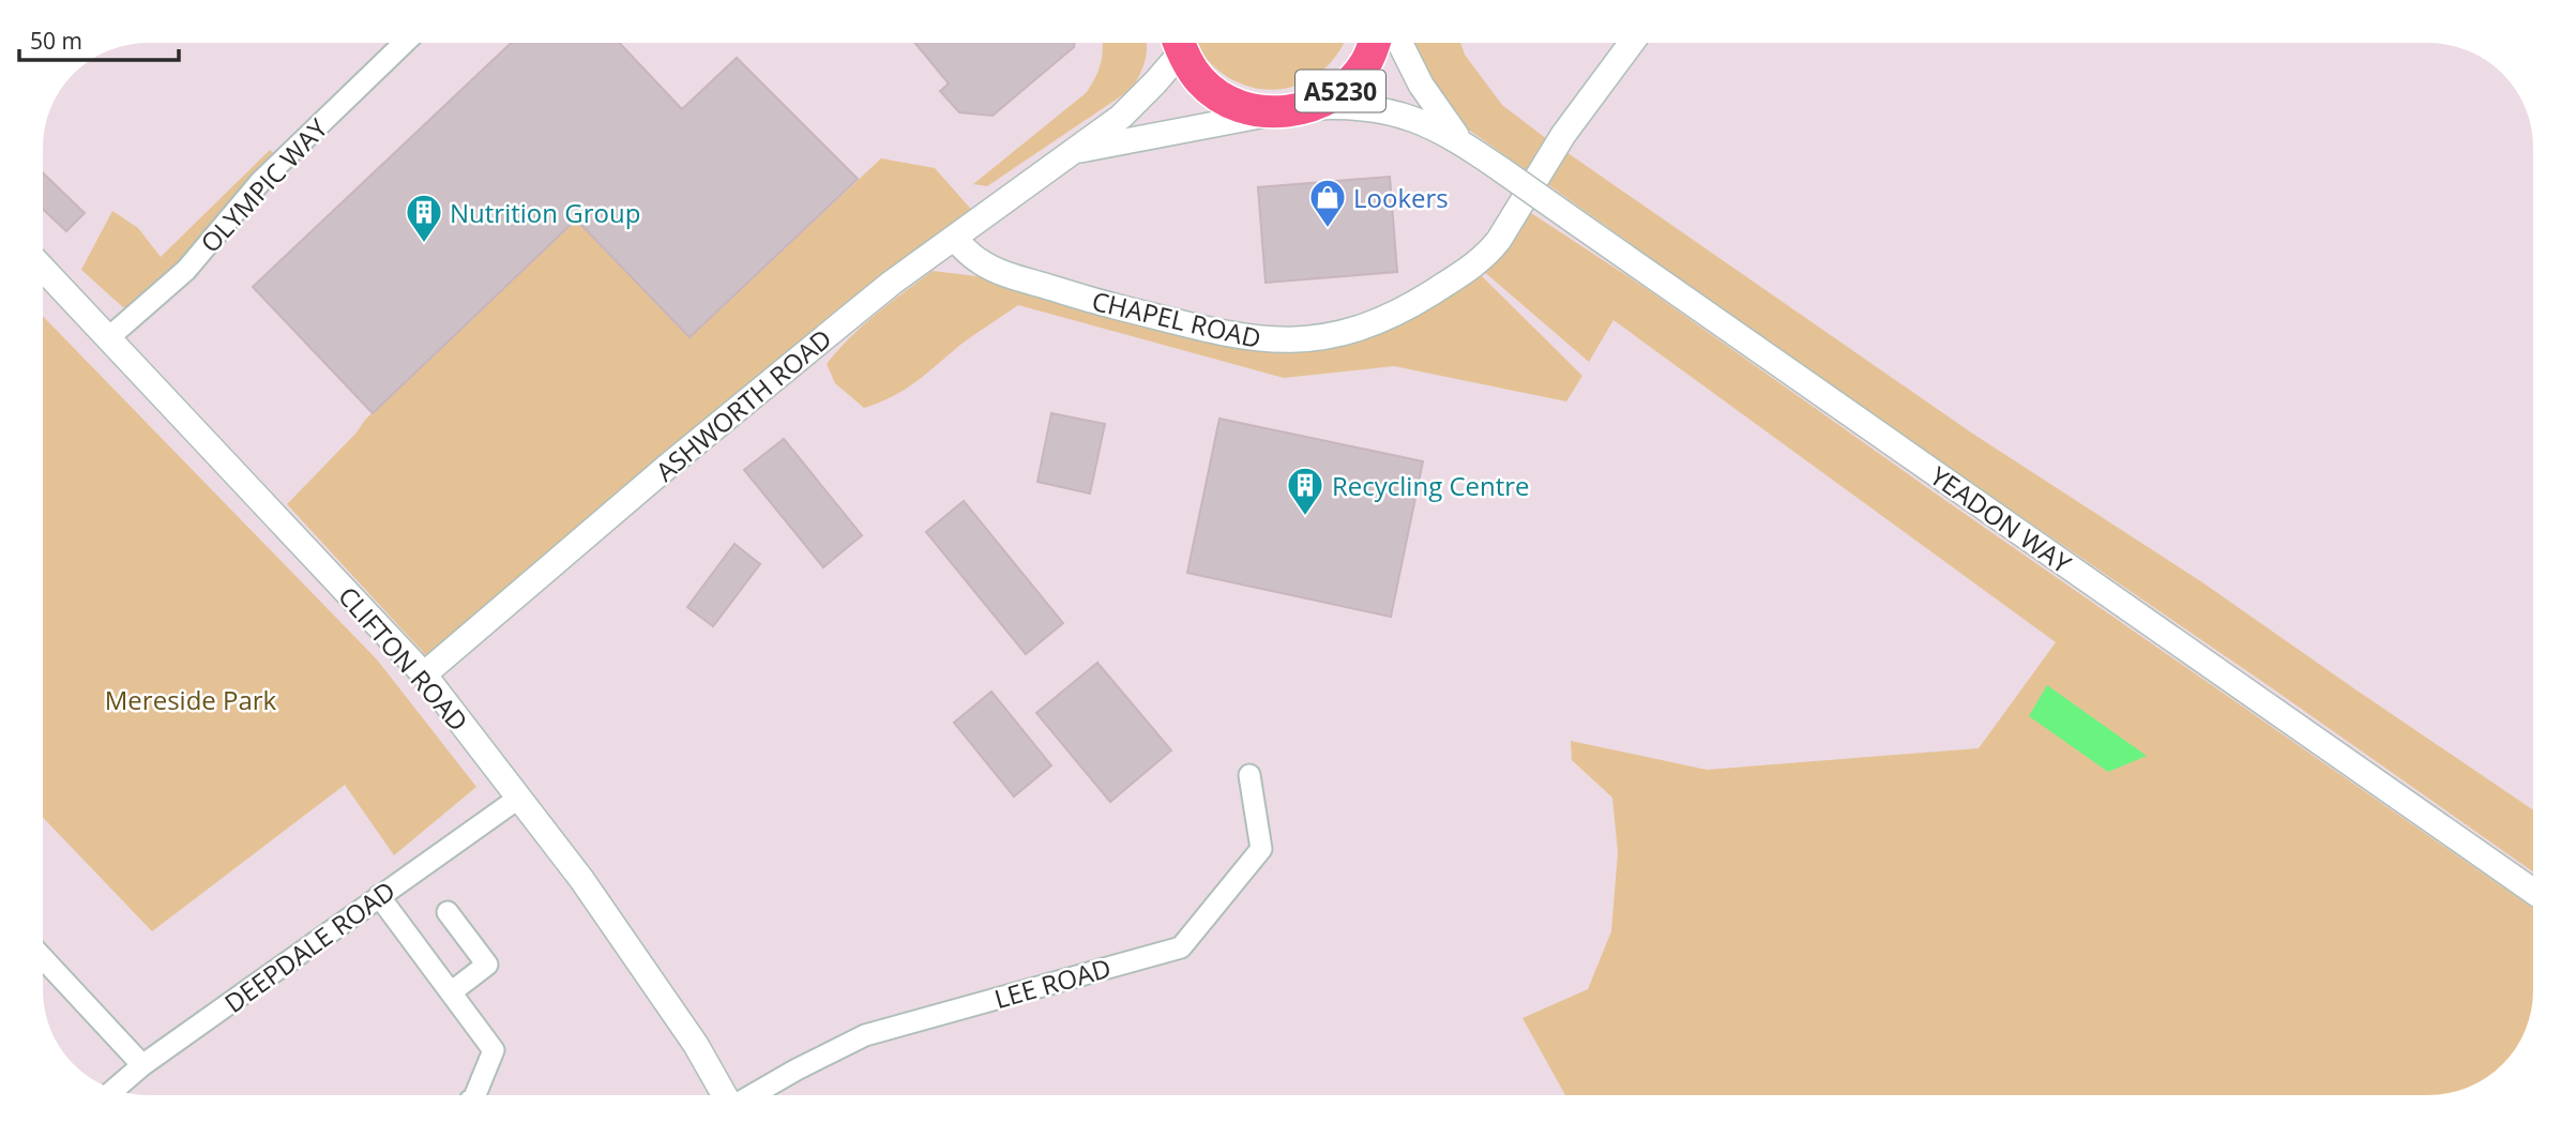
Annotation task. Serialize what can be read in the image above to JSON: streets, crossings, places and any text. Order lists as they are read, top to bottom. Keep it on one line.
{"streets":{"main road":["A5230"],"street":["OLYMPIC WAY","CHAPEL ROAD","ASHWORTH ROAD","YEADON WAY","CLIFTON ROAD","DEEPDALE ROAD","LEE ROAD"]},"crossings":[["A5230","ASHWORTH ROAD"],["A5230","YEADON WAY"],["OLYMPIC WAY","CLIFTON ROAD"],["CHAPEL ROAD","ASHWORTH ROAD"],["ASHWORTH ROAD","CLIFTON ROAD"],["CLIFTON ROAD","DEEPDALE ROAD"]],"parks":["Mereside Park"],"places":{"shop":["Lookers"],"building":["Nutrition Group","Recycling Centre"]},"scale_bar":"50 m"}
